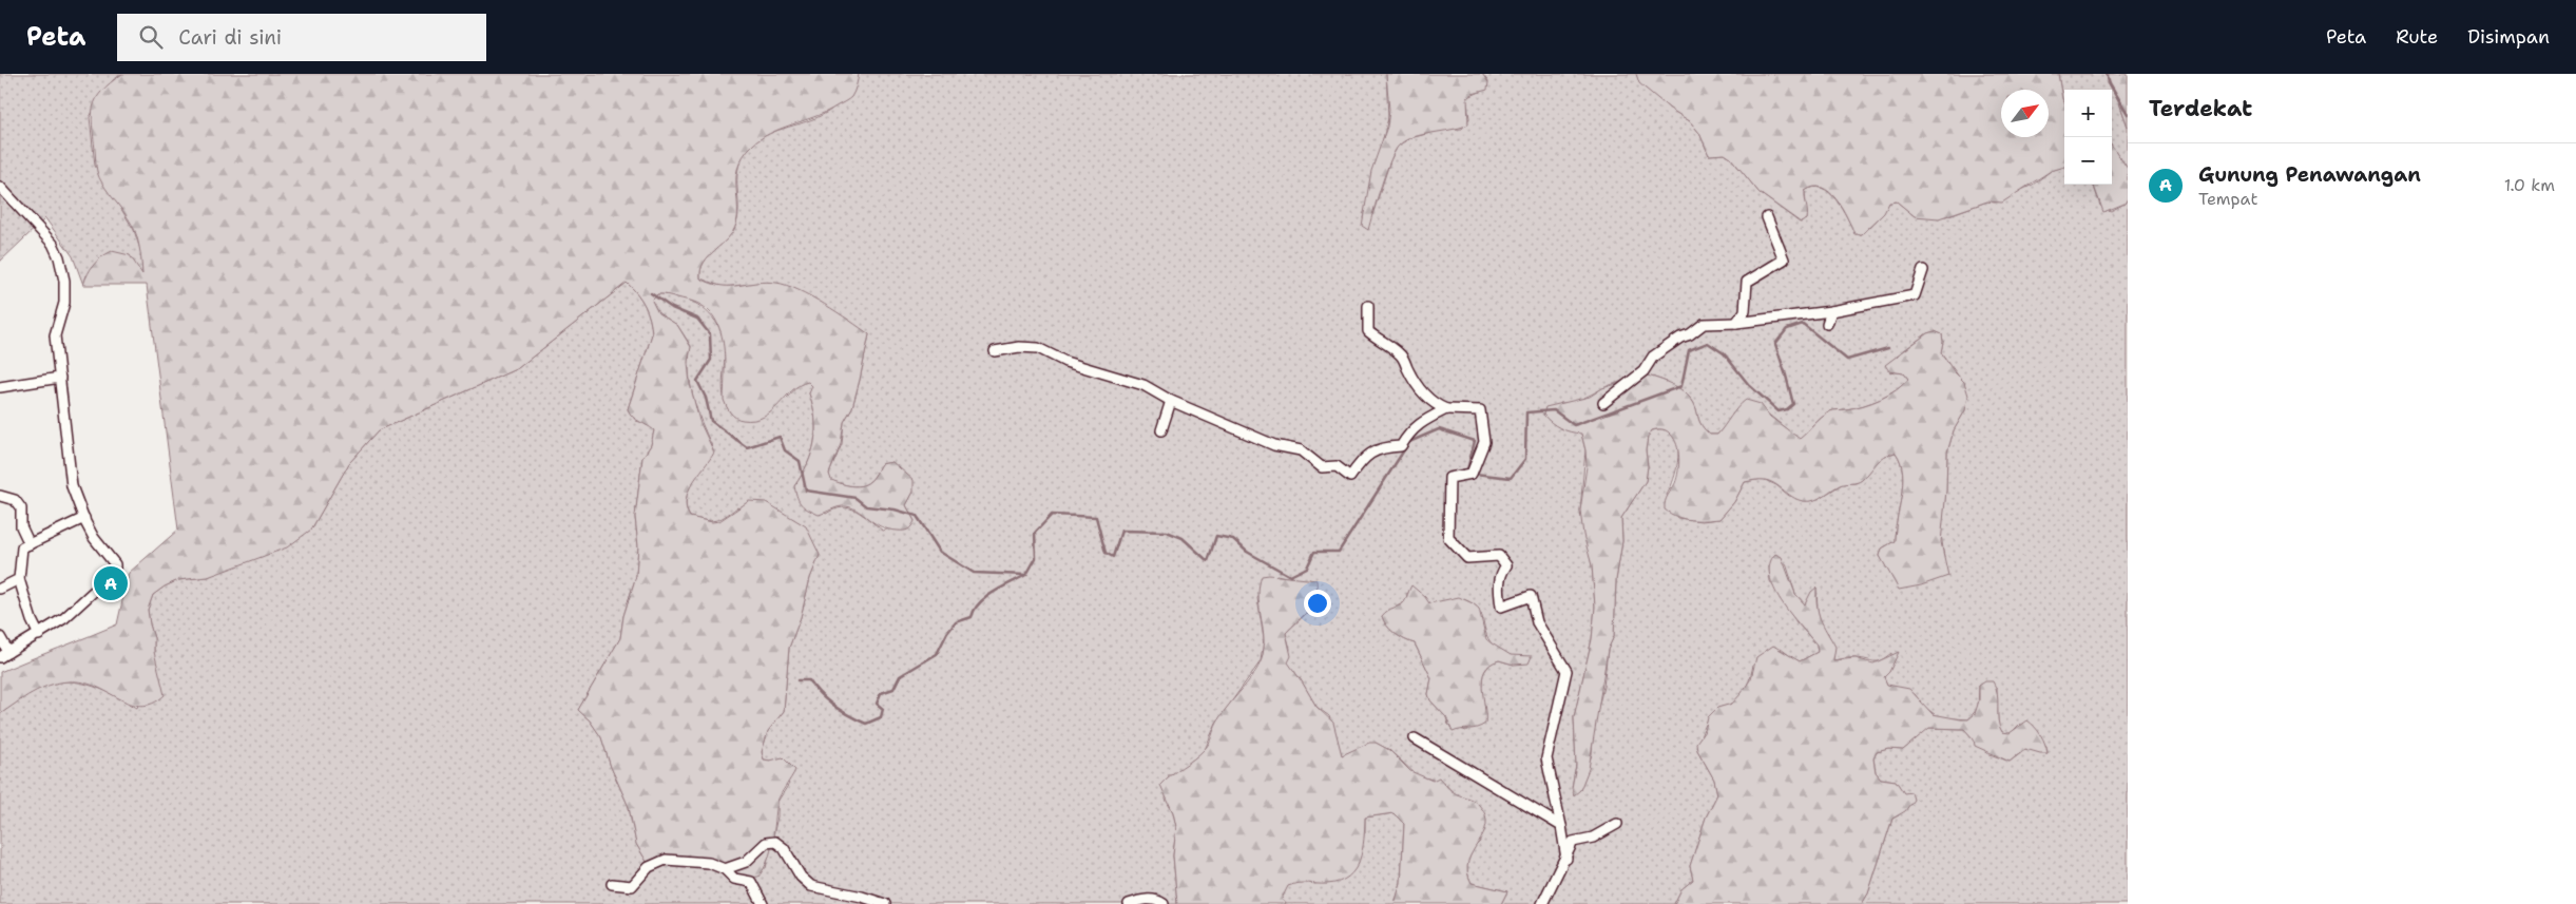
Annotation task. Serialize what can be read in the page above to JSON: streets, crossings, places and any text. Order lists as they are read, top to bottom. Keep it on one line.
{"north":"top right","page":{"header":"Peta","search":"Cari di sini","nav":["Peta","Rute","Disimpan"],"heading":"Terdekat","map_buttons":["+","−"],"list":[{"mark":"A","name":"Gunung Penawangan","note":"Tempat","value":"1.0 km"}],"pins":"A"}}
